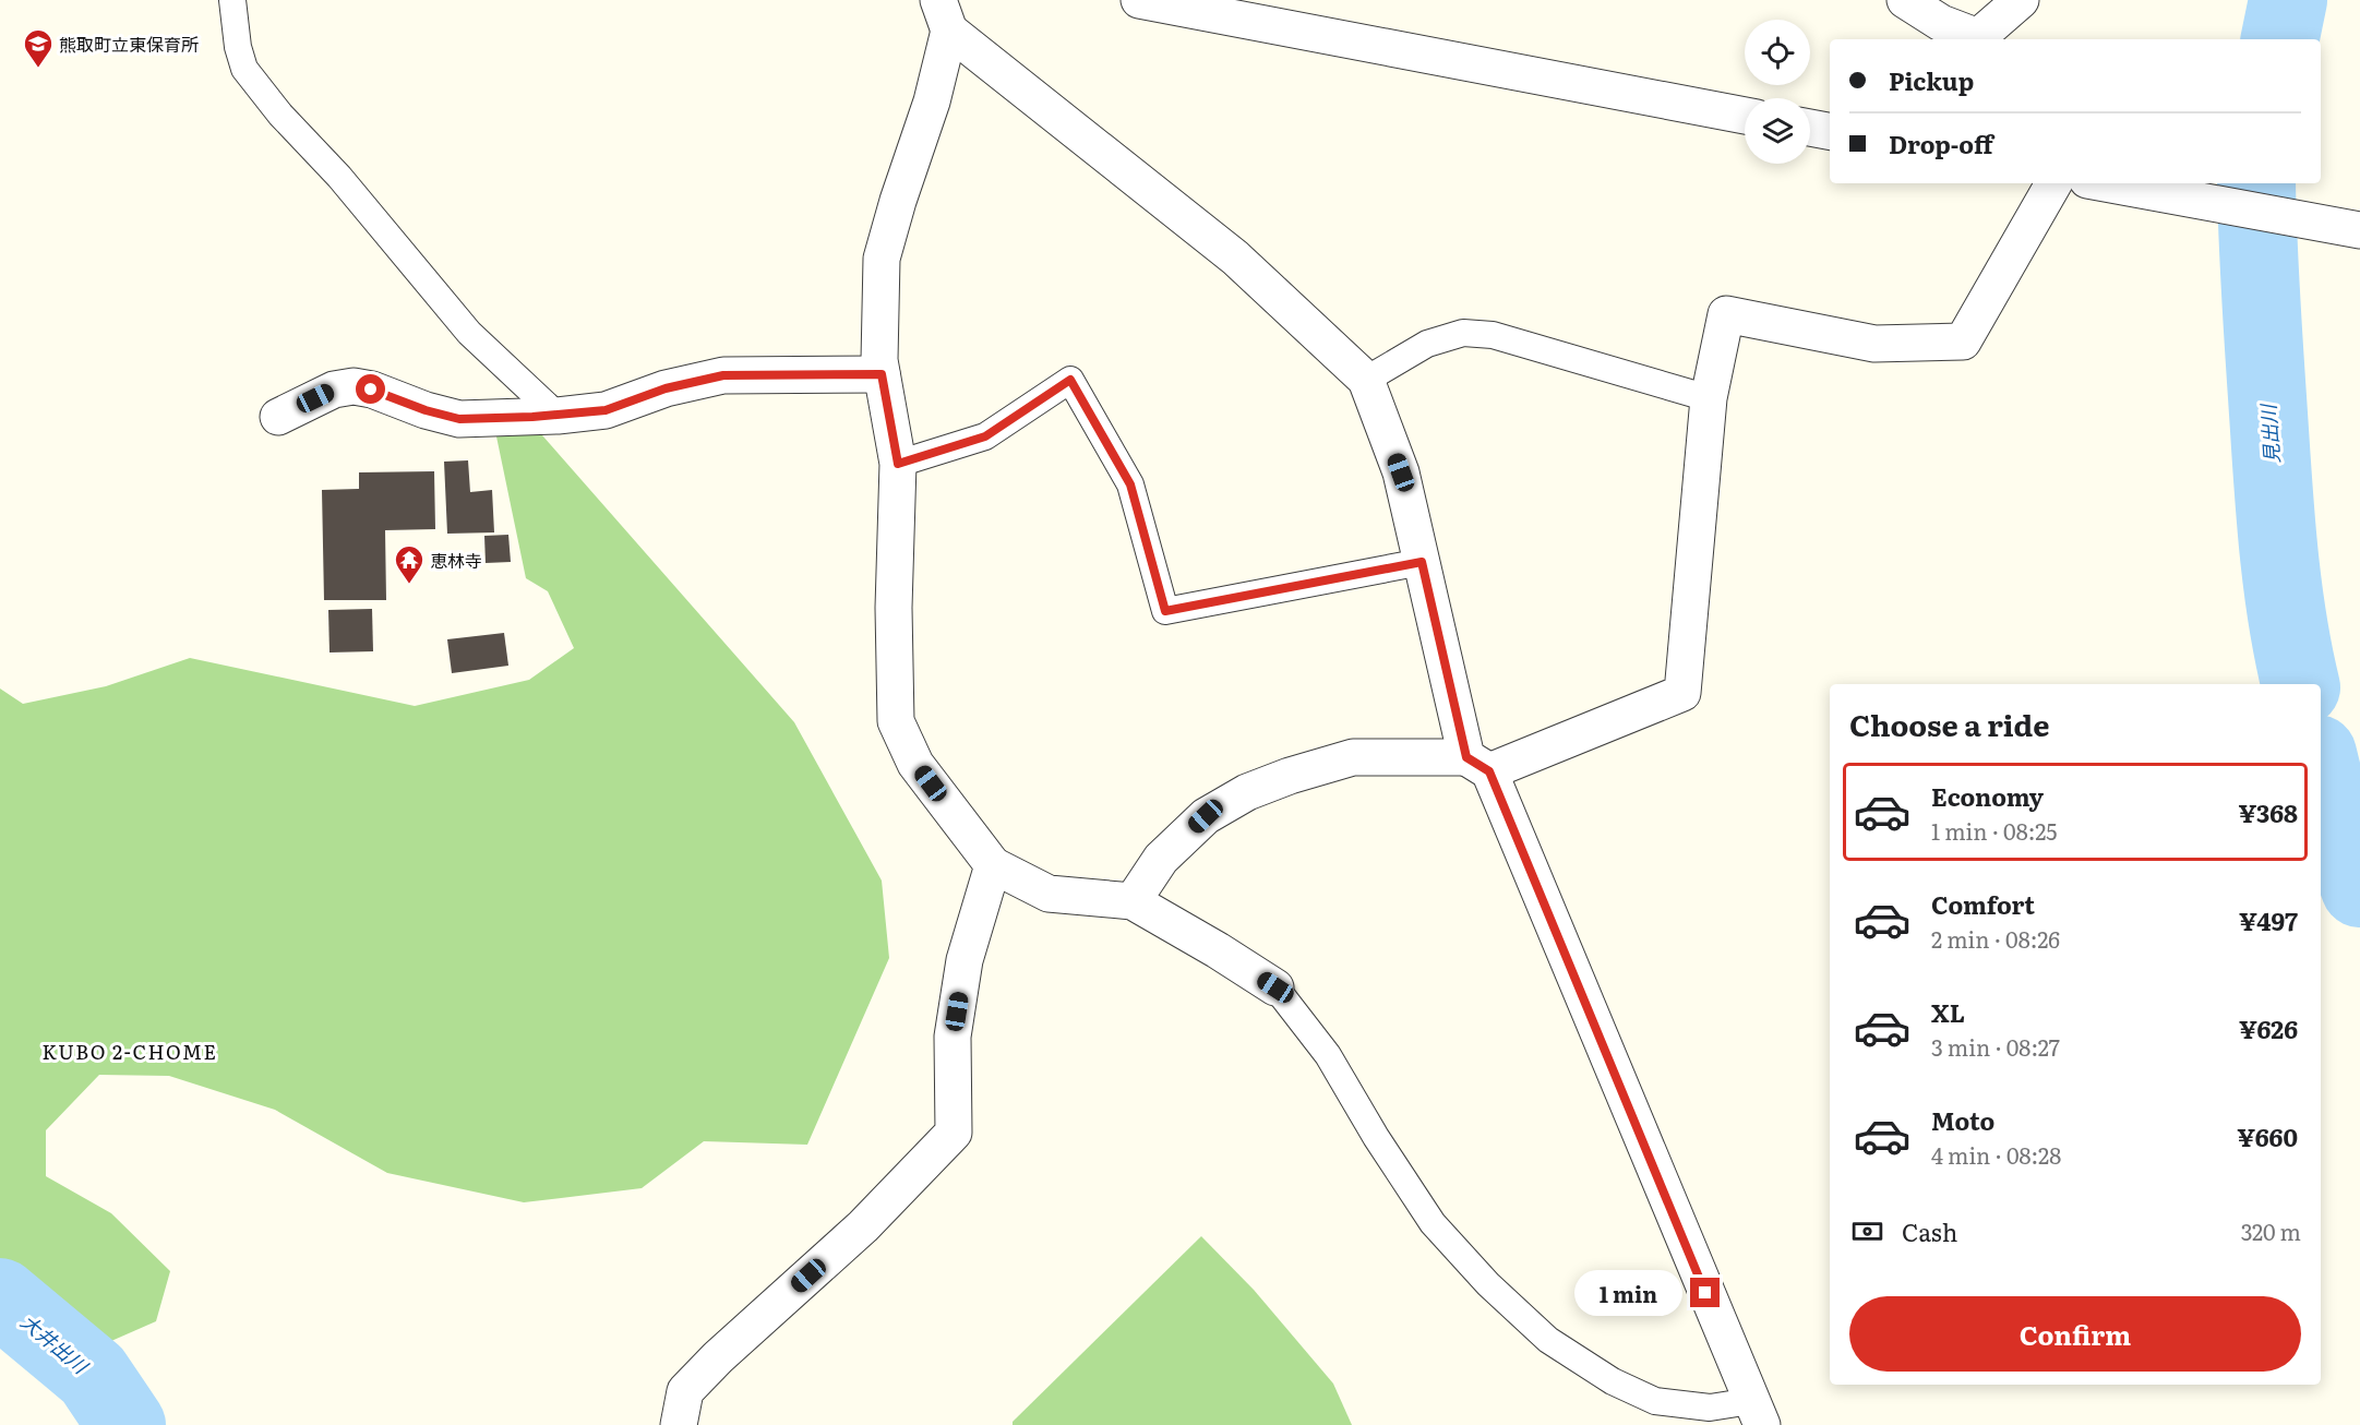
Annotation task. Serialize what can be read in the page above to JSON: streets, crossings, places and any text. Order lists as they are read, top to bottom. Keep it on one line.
{"districts":["KUBO 2-CHOME"],"water":["見出川","大井出川"],"places":{"school or university":["熊取町立東保育所"],"temple":["恵林寺"]},"page":{"banner":["Pickup","Drop-off"],"heading":"Choose a ride","list":[{"name":"Economy","note":"1 min · 08:25","value":"¥368"},{"name":"Comfort","note":"2 min · 08:26","value":"¥497"},{"name":"XL","note":"3 min · 08:27","value":"¥626"},{"name":"Moto","note":"4 min · 08:28","value":"¥660"}],"pay":["Cash","320 m"],"bubble":"1 min","buttons":"Confirm"}}
